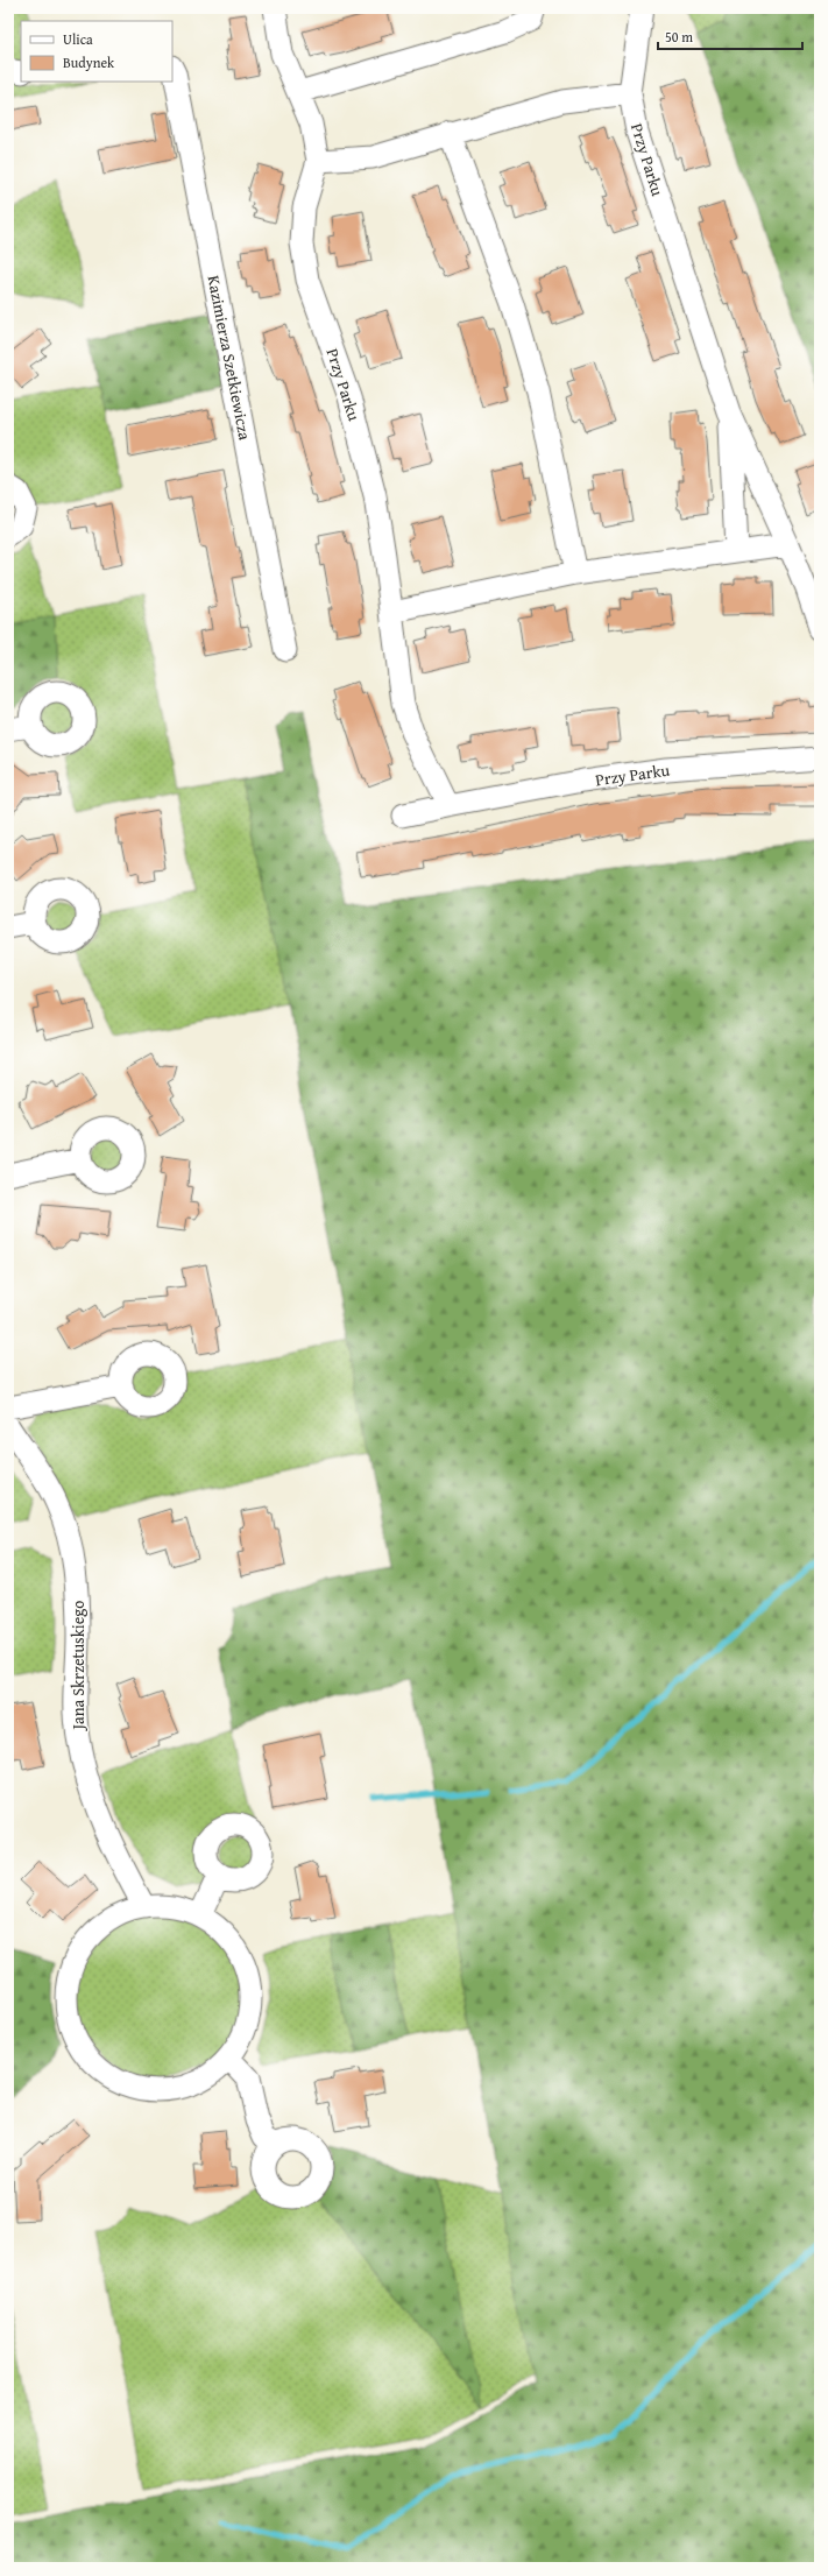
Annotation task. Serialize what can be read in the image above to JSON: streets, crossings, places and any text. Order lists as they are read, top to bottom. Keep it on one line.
{"streets":{"street":["Przy Parku","Kazimierza Szetkiewicza","Jana Skrzetuskiego"]},"legend":["Ulica","Budynek"],"scale_bar":"50 m"}
